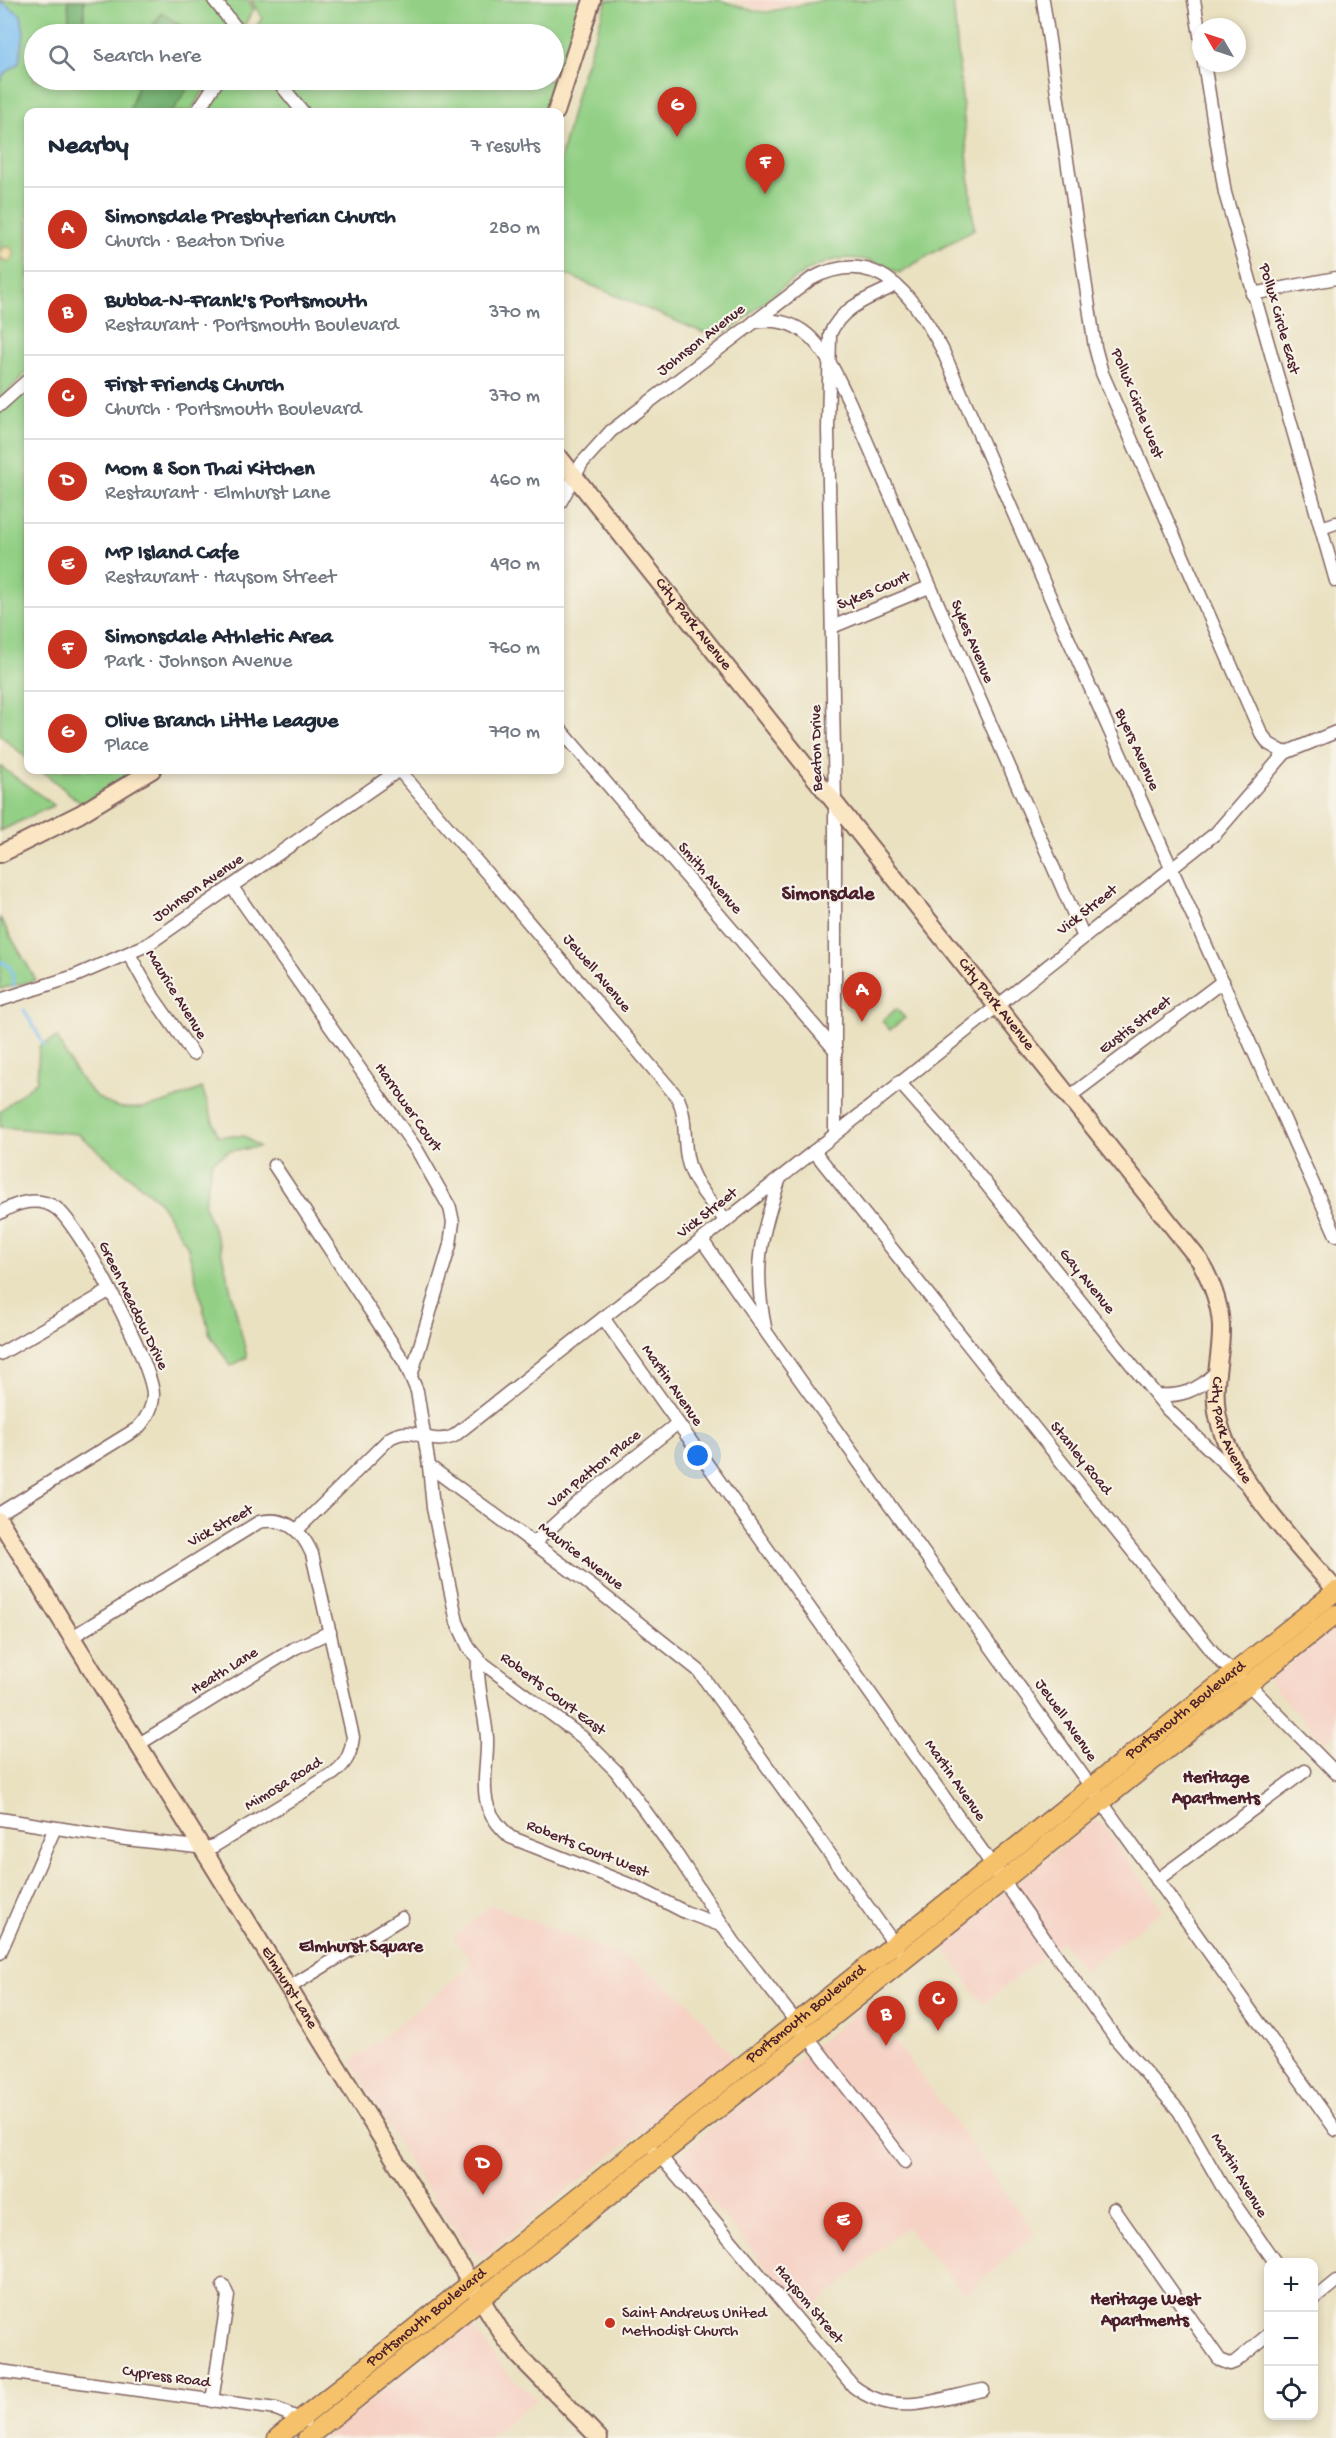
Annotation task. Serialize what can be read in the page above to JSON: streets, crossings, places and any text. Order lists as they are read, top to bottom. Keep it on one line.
{"streets":{"main road":["Portsmouth Boulevard"],"street":["Pollux Circle East","Johnson Avenue","Pollux Circle West","Sykes Court","City Park Avenue","Sykes Avenue","Beaton Drive","Byers Avenue","Smith Avenue","Vick Street","Jewell Avenue","Maurice Avenue","Eustis Street","Harrower Court","Gay Avenue","Green Meadow Drive","Martin Avenue","Stanley Road","Van Patton Place","Heath Lane","Roberts Court East","Mimosa Road","Roberts Court West","Elmhurst Lane","Haysom Street","Cypress Road"]},"crossings":[["Johnson Avenue","City Park Avenue"],["Johnson Avenue","Beaton Drive"],["Johnson Avenue","Byers Avenue"],["Johnson Avenue","Maurice Avenue"],["Johnson Avenue","Harrower Court"],["Pollux Circle West","Vick Street"],["Sykes Court","Sykes Avenue"],["Sykes Court","Beaton Drive"],["City Park Avenue","Beaton Drive"],["City Park Avenue","Vick Street"],["City Park Avenue","Eustis Street"],["City Park Avenue","Gay Avenue"],["City Park Avenue","Portsmouth Boulevard"],["Sykes Avenue","Beaton Drive"],["Sykes Avenue","Vick Street"],["Beaton Drive","Byers Avenue"],["Beaton Drive","Smith Avenue"],["Beaton Drive","Vick Street"],["Byers Avenue","Vick Street"],["Byers Avenue","Eustis Street"],["Vick Street","Jewell Avenue"],["Vick Street","Gay Avenue"],["Vick Street","Martin Avenue"],["Vick Street","Stanley Road"],["Vick Street","Mimosa Road"],["Vick Street","Elmhurst Lane"],["Jewell Avenue","Portsmouth Boulevard"],["Maurice Avenue","Van Patton Place"],["Maurice Avenue","Roberts Court East"],["Maurice Avenue","Portsmouth Boulevard"],["Martin Avenue","Van Patton Place"],["Martin Avenue","Portsmouth Boulevard"],["Stanley Road","Portsmouth Boulevard"],["Heath Lane","Mimosa Road"],["Heath Lane","Elmhurst Lane"],["Roberts Court East","Portsmouth Boulevard"],["Roberts Court East","Roberts Court West"],["Portsmouth Boulevard","Elmhurst Lane"],["Portsmouth Boulevard","Haysom Street"],["Portsmouth Boulevard","Cypress Road"],["Mimosa Road","Elmhurst Lane"]],"districts":["Simonsdale","Heritage Apartments","Elmhurst Square","Heritage West Apartments"],"places":["Saint Andrews United Methodist Church"],"north":"top left","page":{"search":"Search here","pins":["G","F","A","C","B","D","E"],"heading":["Nearby","7 results"],"list":[{"mark":"A","name":"Simonsdale Presbyterian Church","note":"Church · Beaton Drive","value":"280 m"},{"mark":"B","name":"Bubba-N-Frank's Portsmouth","note":"Restaurant · Portsmouth Boulevard","value":"370 m"},{"mark":"C","name":"First Friends Church","note":"Church · Portsmouth Boulevard","value":"370 m"},{"mark":"D","name":"Mom & Son Thai Kitchen","note":"Restaurant · Elmhurst Lane","value":"460 m"},{"mark":"E","name":"MP Island Cafe","note":"Restaurant · Haysom Street","value":"490 m"},{"mark":"F","name":"Simonsdale Athletic Area","note":"Park · Johnson Avenue","value":"760 m"},{"mark":"G","name":"Olive Branch Little League","note":"Place","value":"790 m"}],"map_buttons":["+","−"]}}
